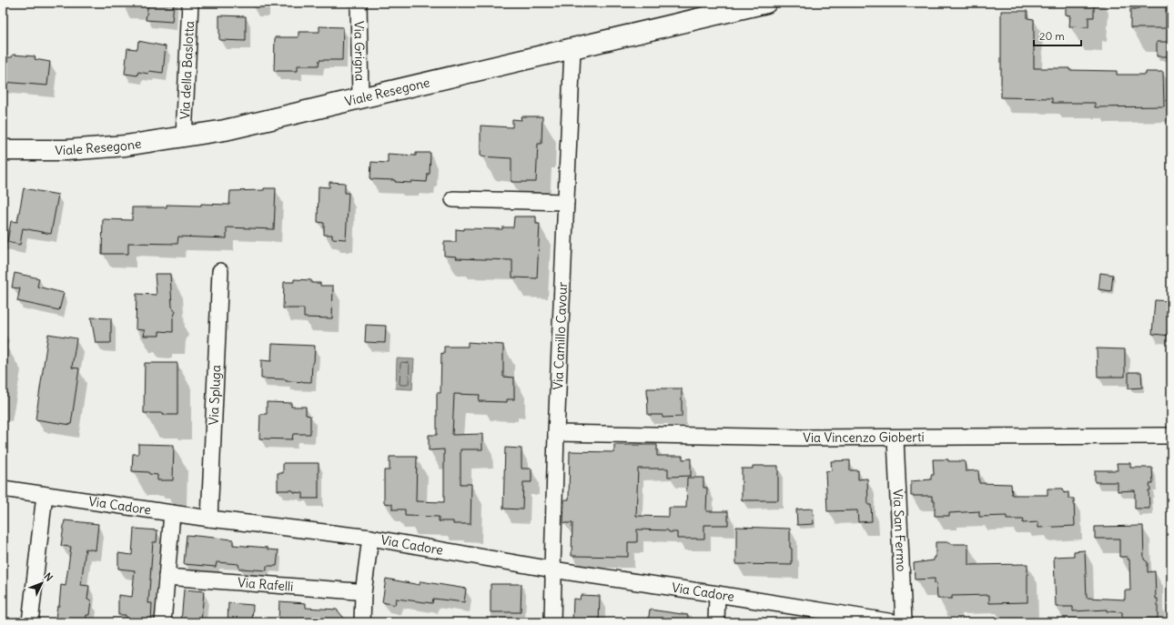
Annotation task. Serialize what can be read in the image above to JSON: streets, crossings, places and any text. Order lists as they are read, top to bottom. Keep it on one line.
{"streets":{"street":["Via Grigna","Via della Baslotta","Viale Resegone","Via Camillo Cavour","Via Spluga","Via Vincenzo Gioberti","Via Cadore","Via San Fermo","Via Rafelli"]},"crossings":[["Via Grigna","Viale Resegone"],["Via della Baslotta","Viale Resegone"],["Viale Resegone","Via Camillo Cavour"],["Via Camillo Cavour","Via Vincenzo Gioberti"],["Via Camillo Cavour","Via Cadore"],["Via Spluga","Via Cadore"],["Via Vincenzo Gioberti","Via San Fermo"]],"scale_bar":"20 m","north":"top right"}
